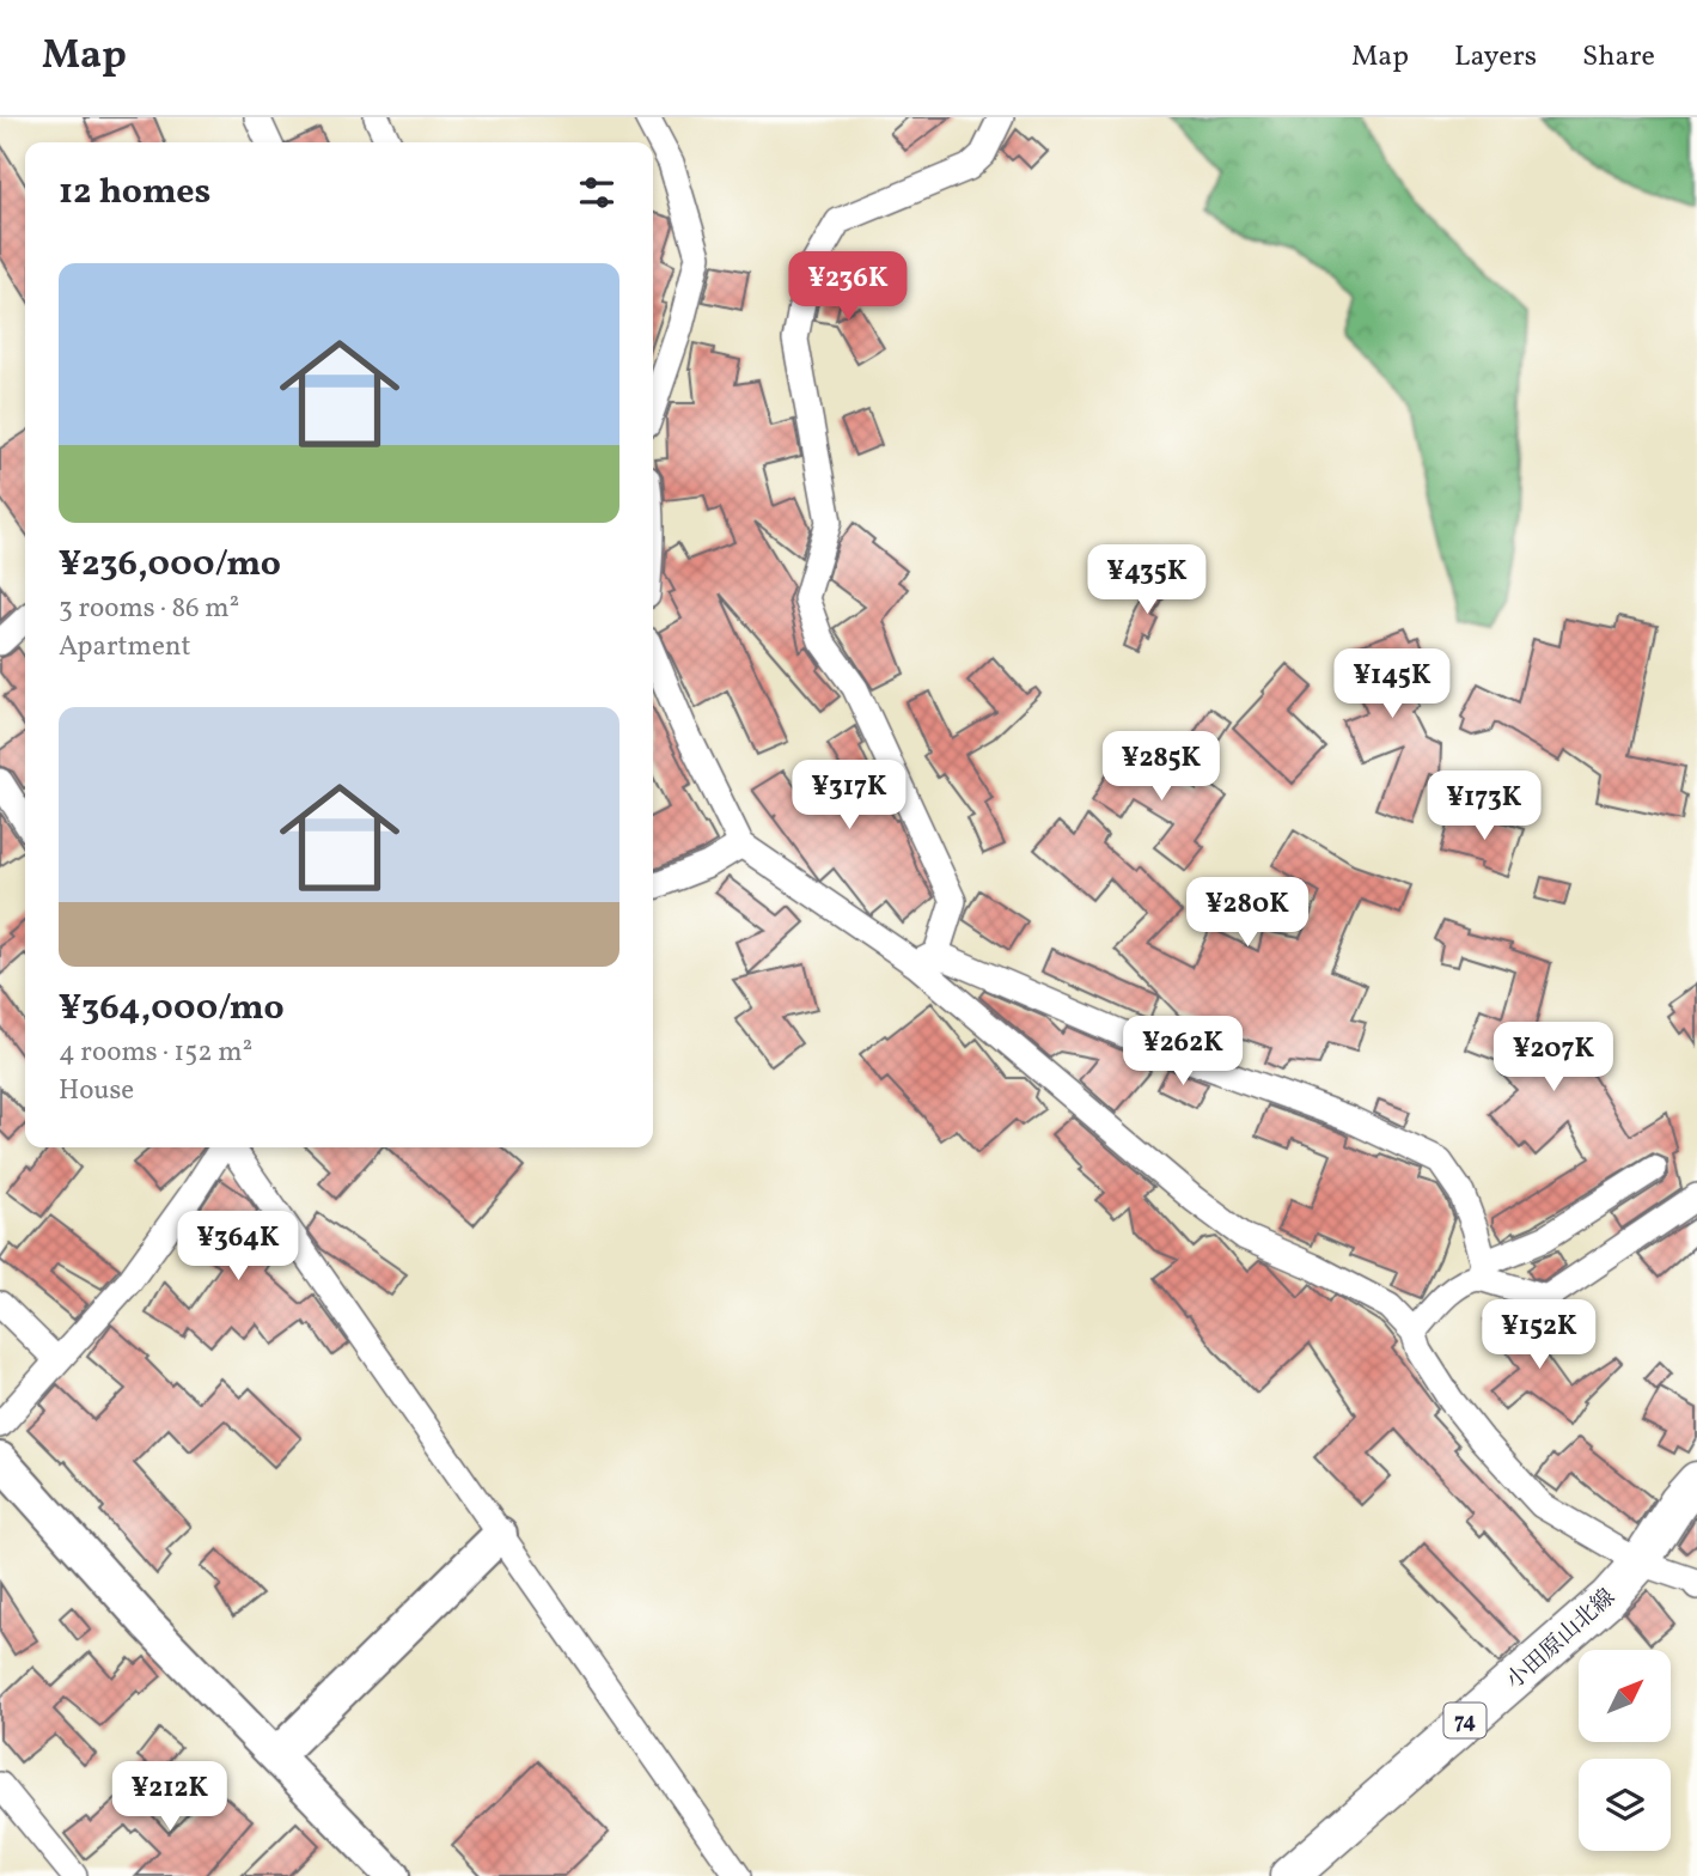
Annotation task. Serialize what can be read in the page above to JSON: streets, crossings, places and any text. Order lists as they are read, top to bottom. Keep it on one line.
{"streets":{"main road":["小田原山北線","74"]},"north":"top right","page":{"header":"Map","nav":["Map","Layers","Share"],"heading":"12 homes","list":[{"name":"¥236,000/mo","note":"3 rooms · 86 m² · Apartment"},{"name":"¥364,000/mo","note":"4 rooms · 152 m² · House"}],"price":["¥236K","¥435K","¥145K","¥285K","¥317K","¥173K","¥280K","¥262K","¥207K","¥364K","¥152K","¥212K"]}}
